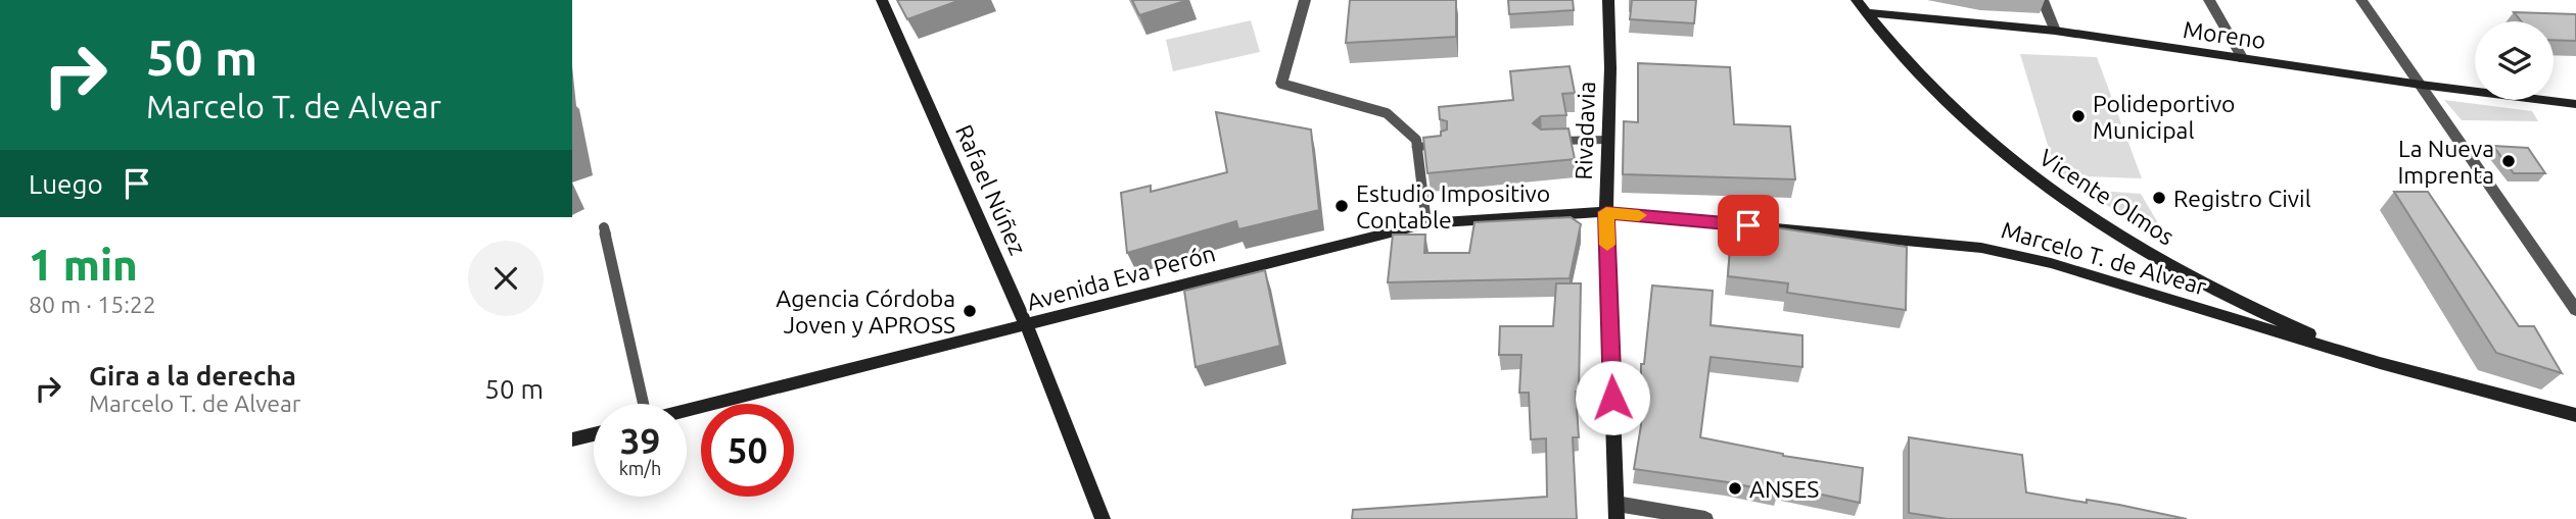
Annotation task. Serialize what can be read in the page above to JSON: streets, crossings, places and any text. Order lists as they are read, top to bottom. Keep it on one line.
{"streets":{"street":["Moreno","Rivadavia","Rafael Núñez","Vicente Olmos","Marcelo T. de Alvear","Avenida Eva Perón"]},"crossings":[["Moreno","Vicente Olmos"],["Rivadavia","Marcelo T. de Alvear"],["Rivadavia","Avenida Eva Perón"],["Rafael Núñez","Avenida Eva Perón"],["Vicente Olmos","Marcelo T. de Alvear"],["Marcelo T. de Alvear","Avenida Eva Perón"]],"places":["Polideportivo Municipal","La Nueva Imprenta","Registro Civil","Estudio Impositivo Contable","Agencia Córdoba Joven y APROSS","ANSES"],"page":{"turn":["50 m","Marcelo T. de Alvear"],"then":"Luego","heading":["1 min","80 m · 15:22"],"list":[{"name":"Gira a la derecha","note":"Marcelo T. de Alvear","value":"50 m"}],"speed":"39 km/h","limit":"50"}}
